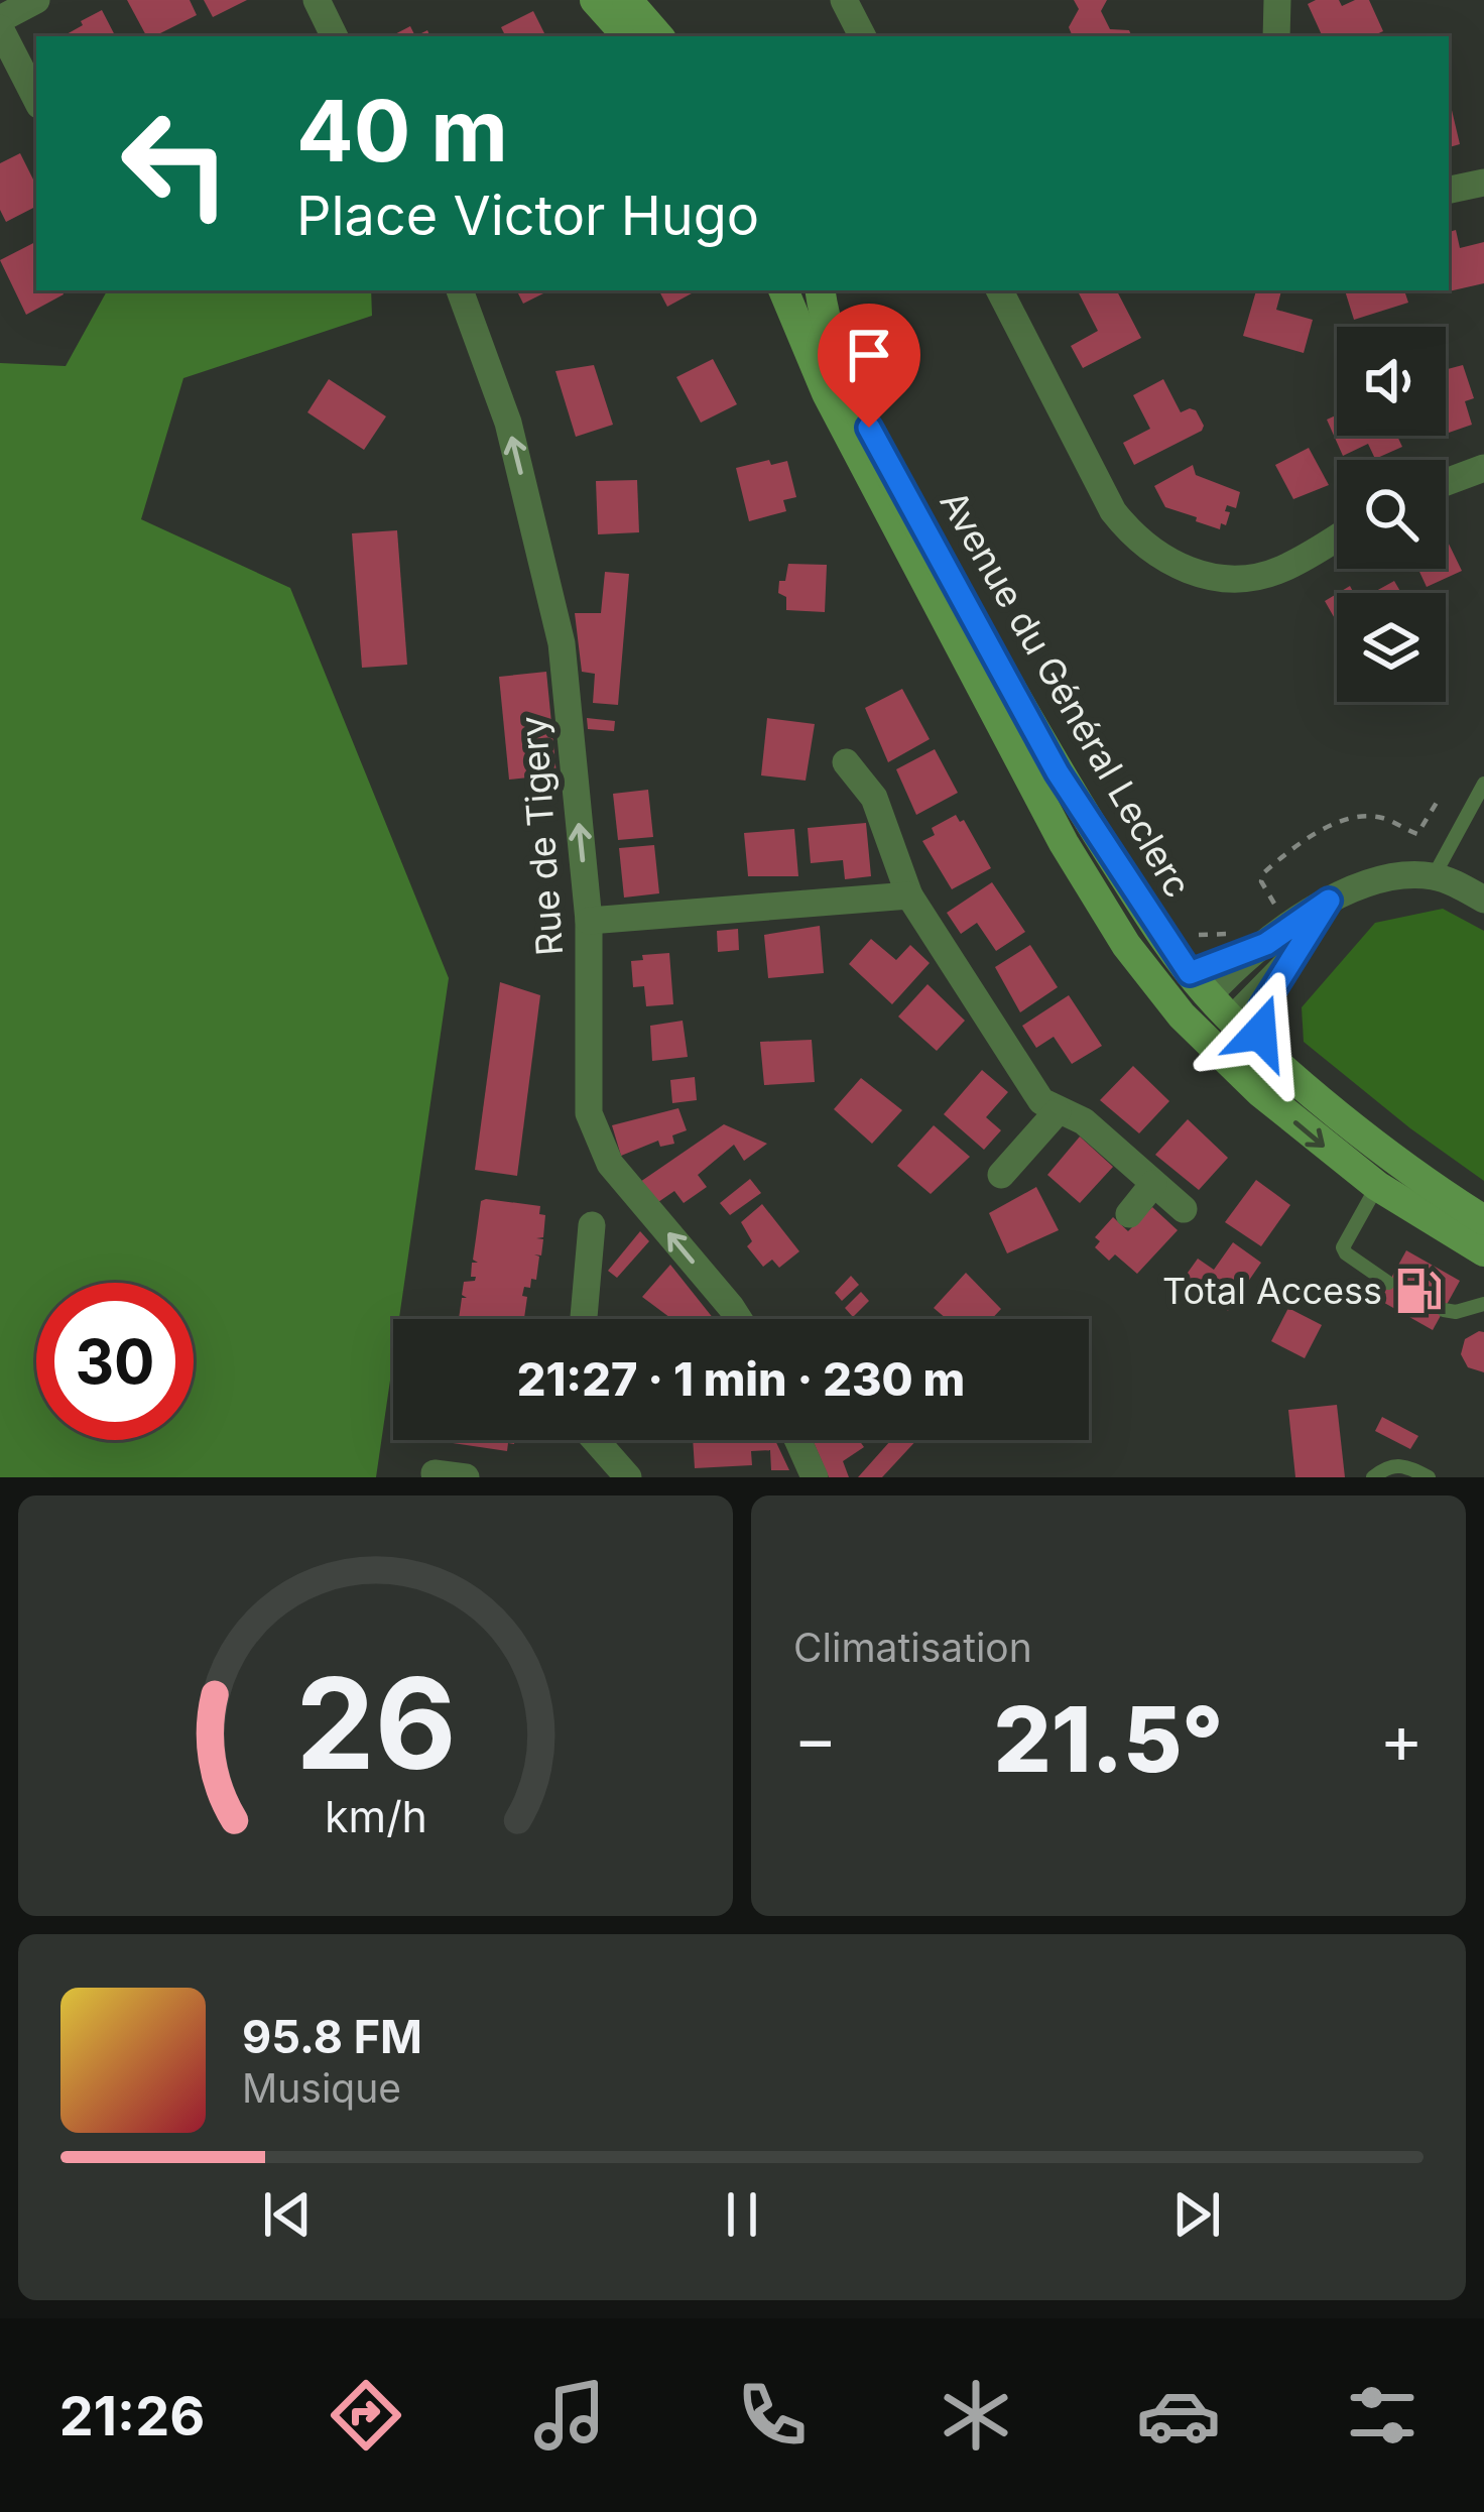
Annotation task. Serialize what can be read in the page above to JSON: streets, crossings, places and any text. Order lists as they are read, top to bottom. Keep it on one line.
{"streets":{"main road":["Avenue du Général Leclerc"],"street":["Rue de Tigery"]},"one_way":["Rue de Tigery"],"places":{"fuel station":["Total Access"]},"page":{"turn":["40 m","Place Victor Hugo"],"limit":"30","trip":"21:27 · 1 min · 230 m","tile":"Climatisation","heat":["−","21.5°","+"],"song":["95.8 FM","Musique"],"tabs":"21:26","gauge":["26","km/h"]}}
